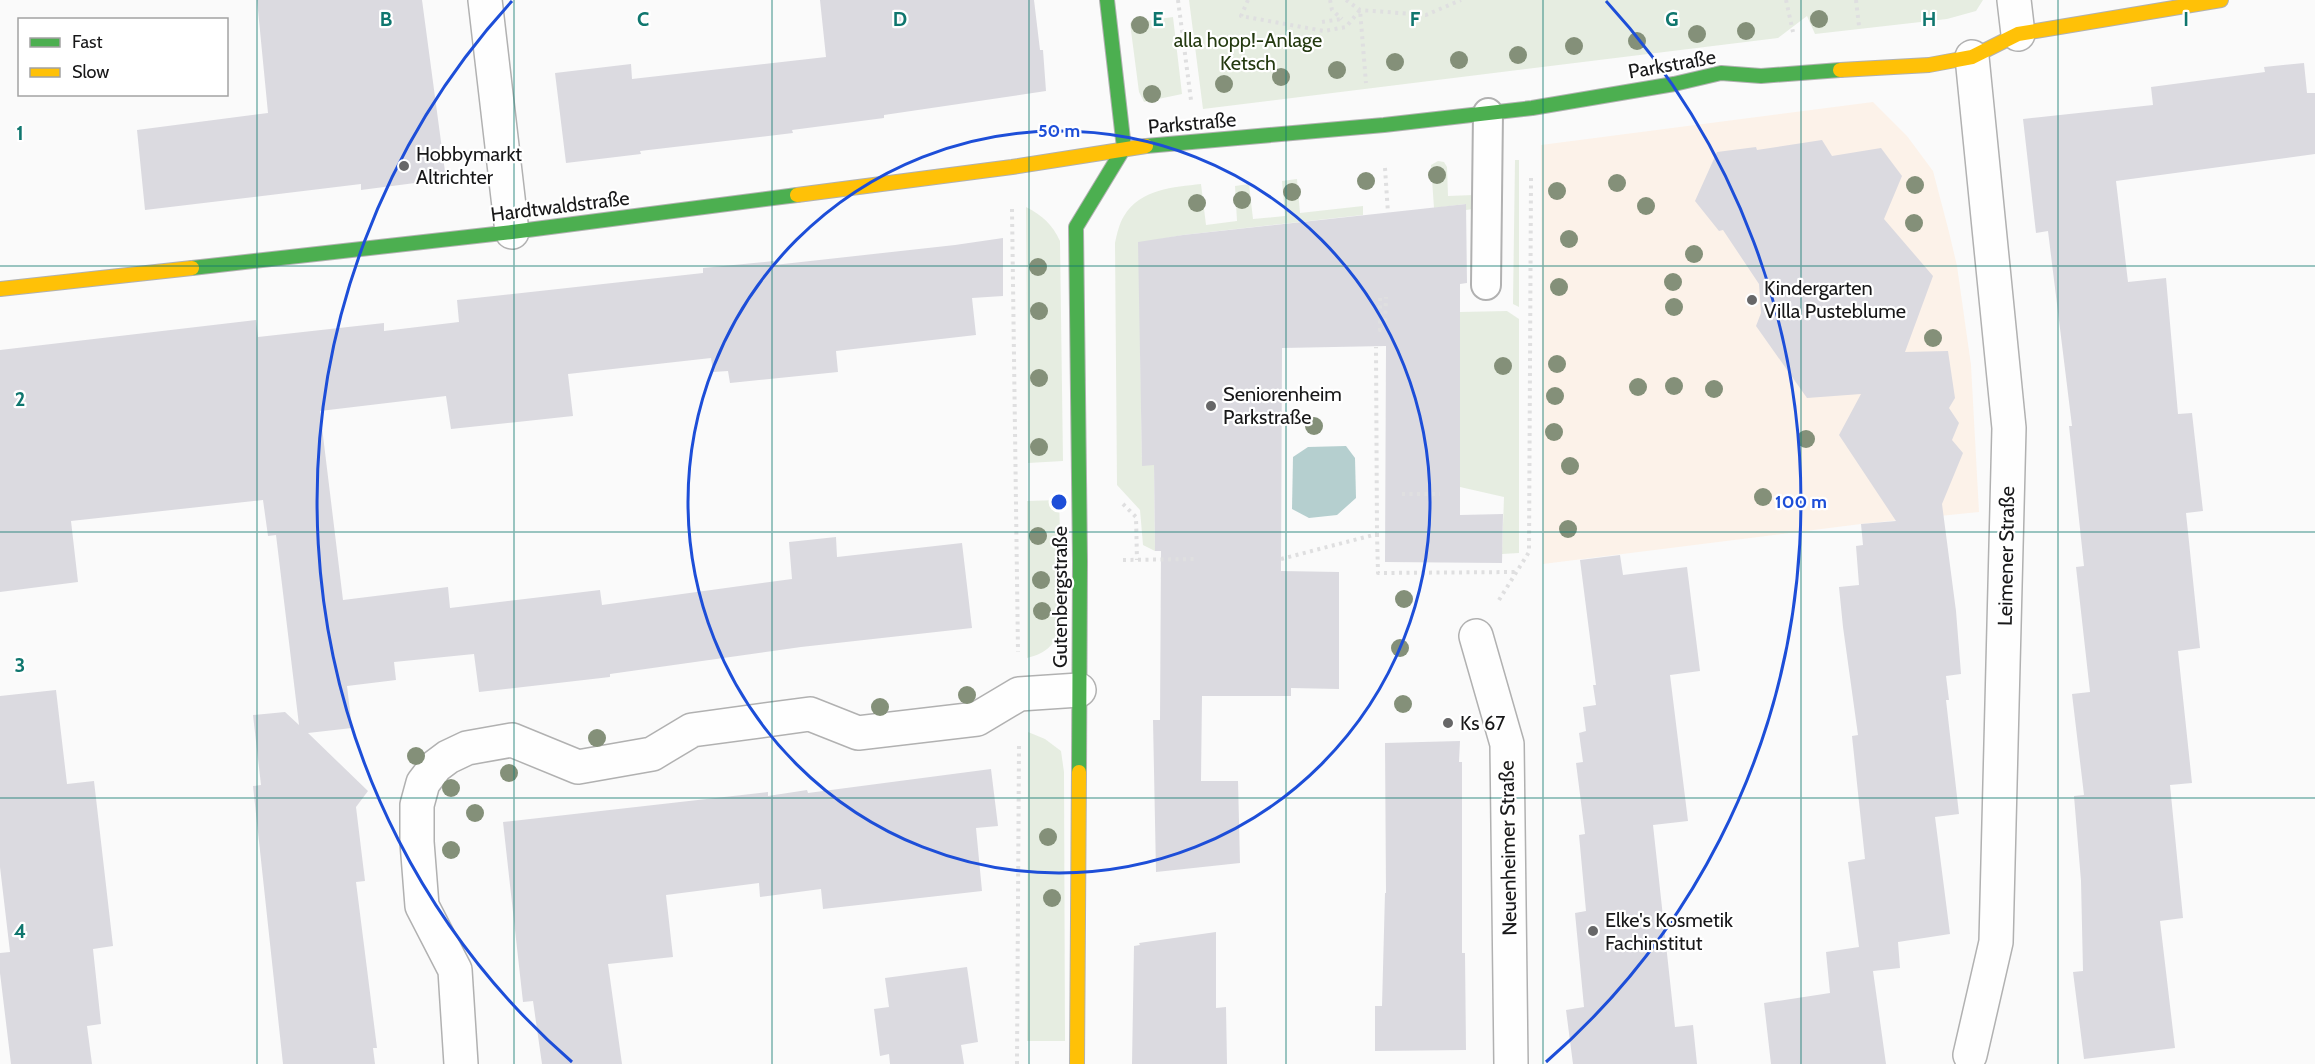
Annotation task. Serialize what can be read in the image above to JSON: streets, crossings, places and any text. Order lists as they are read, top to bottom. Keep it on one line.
{"streets":{"street":["Parkstraße","Hardtwaldstraße","Leimener Straße","Gutenbergstraße","Neuenheimer Straße"]},"crossings":[["Parkstraße","Hardtwaldstraße"],["Parkstraße","Leimener Straße"],["Parkstraße","Gutenbergstraße"],["Hardtwaldstraße","Gutenbergstraße"]],"parks":["alla hopp!-Anlage Ketsch"],"places":["Hobbymarkt Altrichter","Kindergarten Villa Pusteblume","Seniorenheim Parkstraße","Ks 67","Elke's Kosmetik Fachinstitut"],"legend":["Fast","Slow"],"grid":{"columns":["B","C","D","E","F","G","H","I"],"rows":["1","2","3","4"]},"rings":["50 m","100 m"]}
